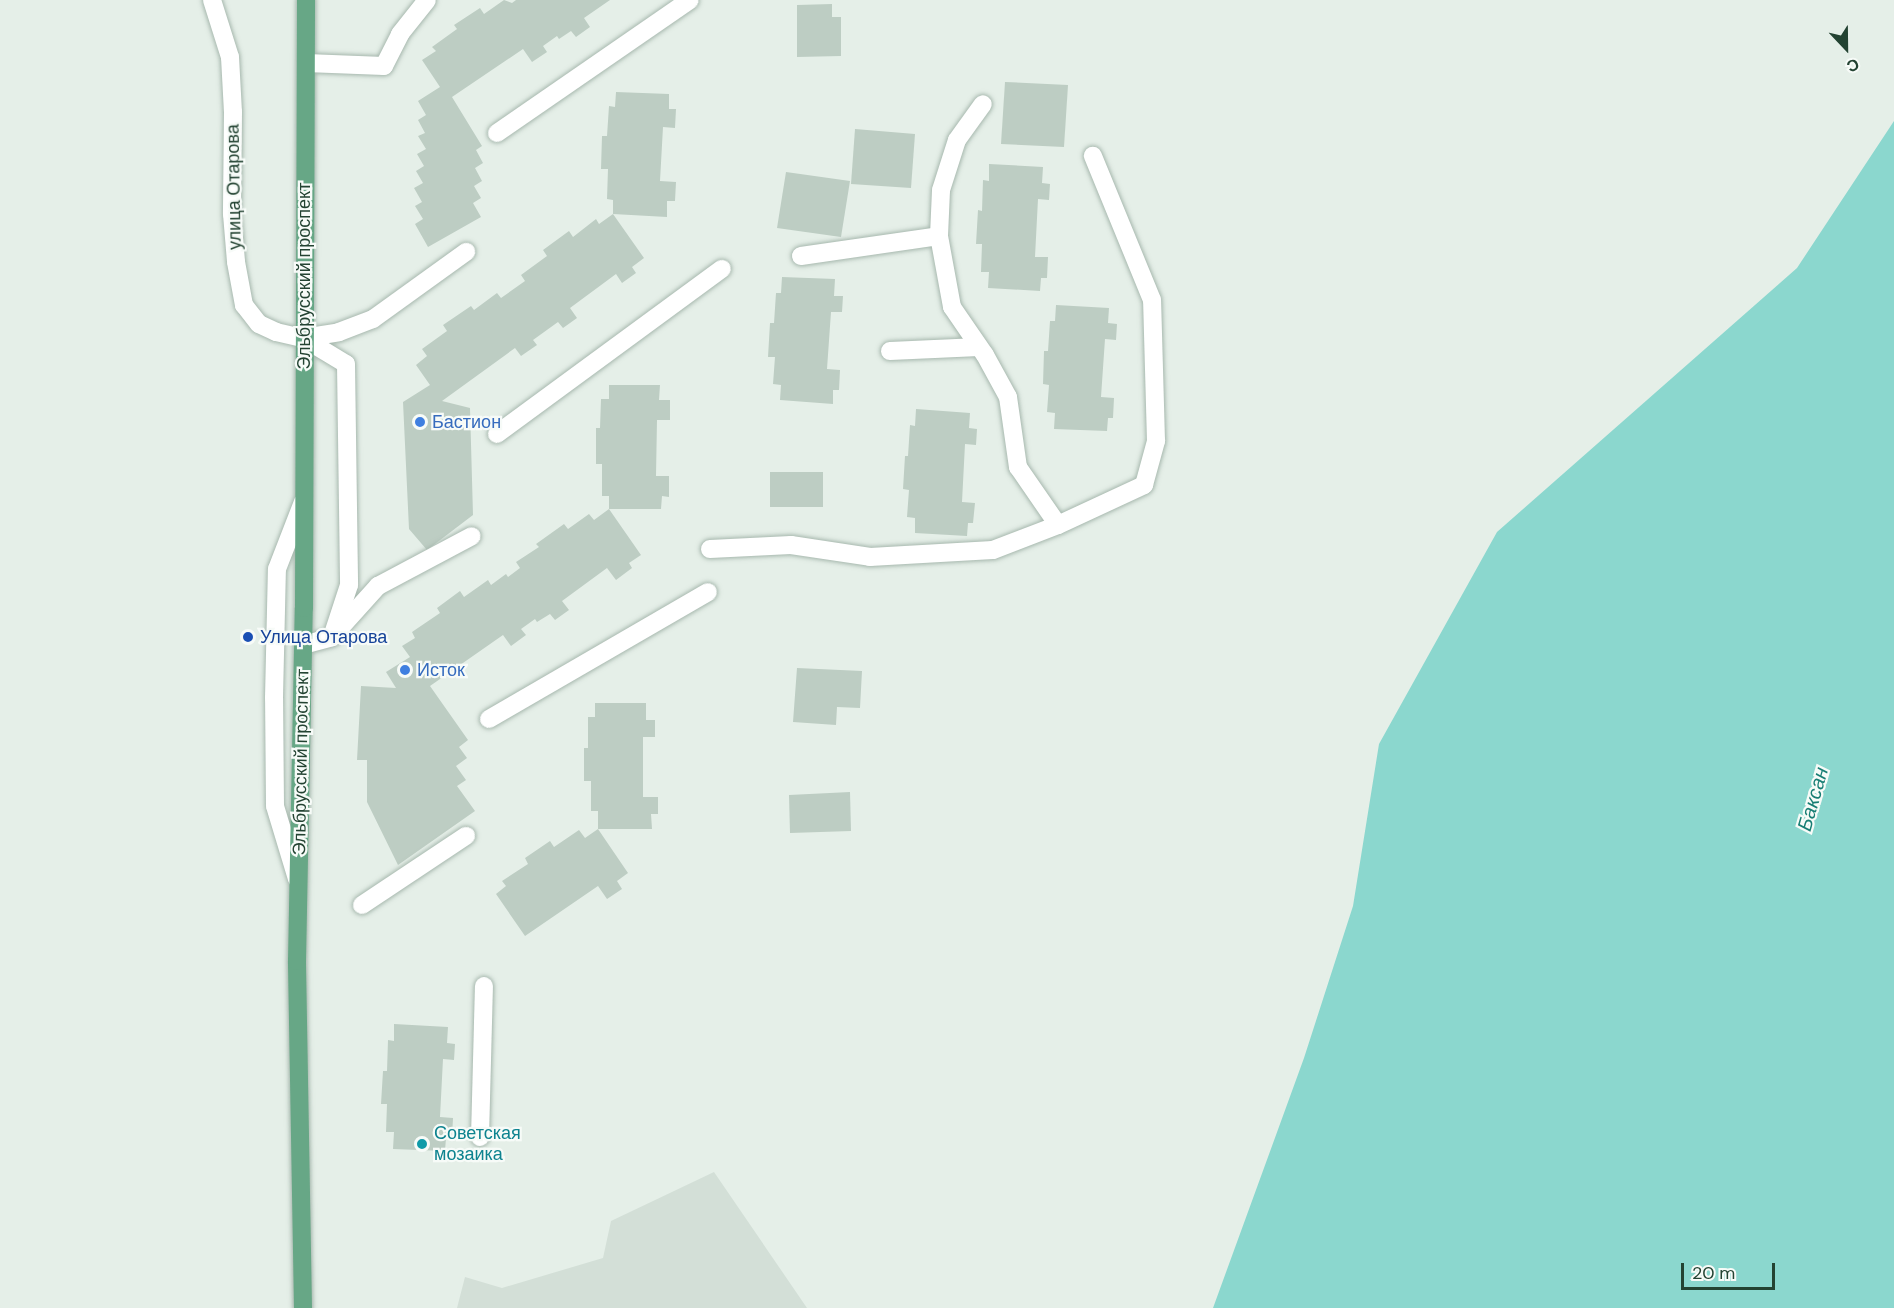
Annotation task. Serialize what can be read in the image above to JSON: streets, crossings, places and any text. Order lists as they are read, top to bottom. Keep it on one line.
{"streets":{"main road":["Эльбрусский проспект"],"street":["улица Отарова"]},"crossings":[["улица Отарова","Эльбрусский проспект"]],"water":["Баксан"],"places":["Бастион","Улица Отарова","Исток","Советская мозаика"],"scale_bar":"20 m","north":"bottom"}
